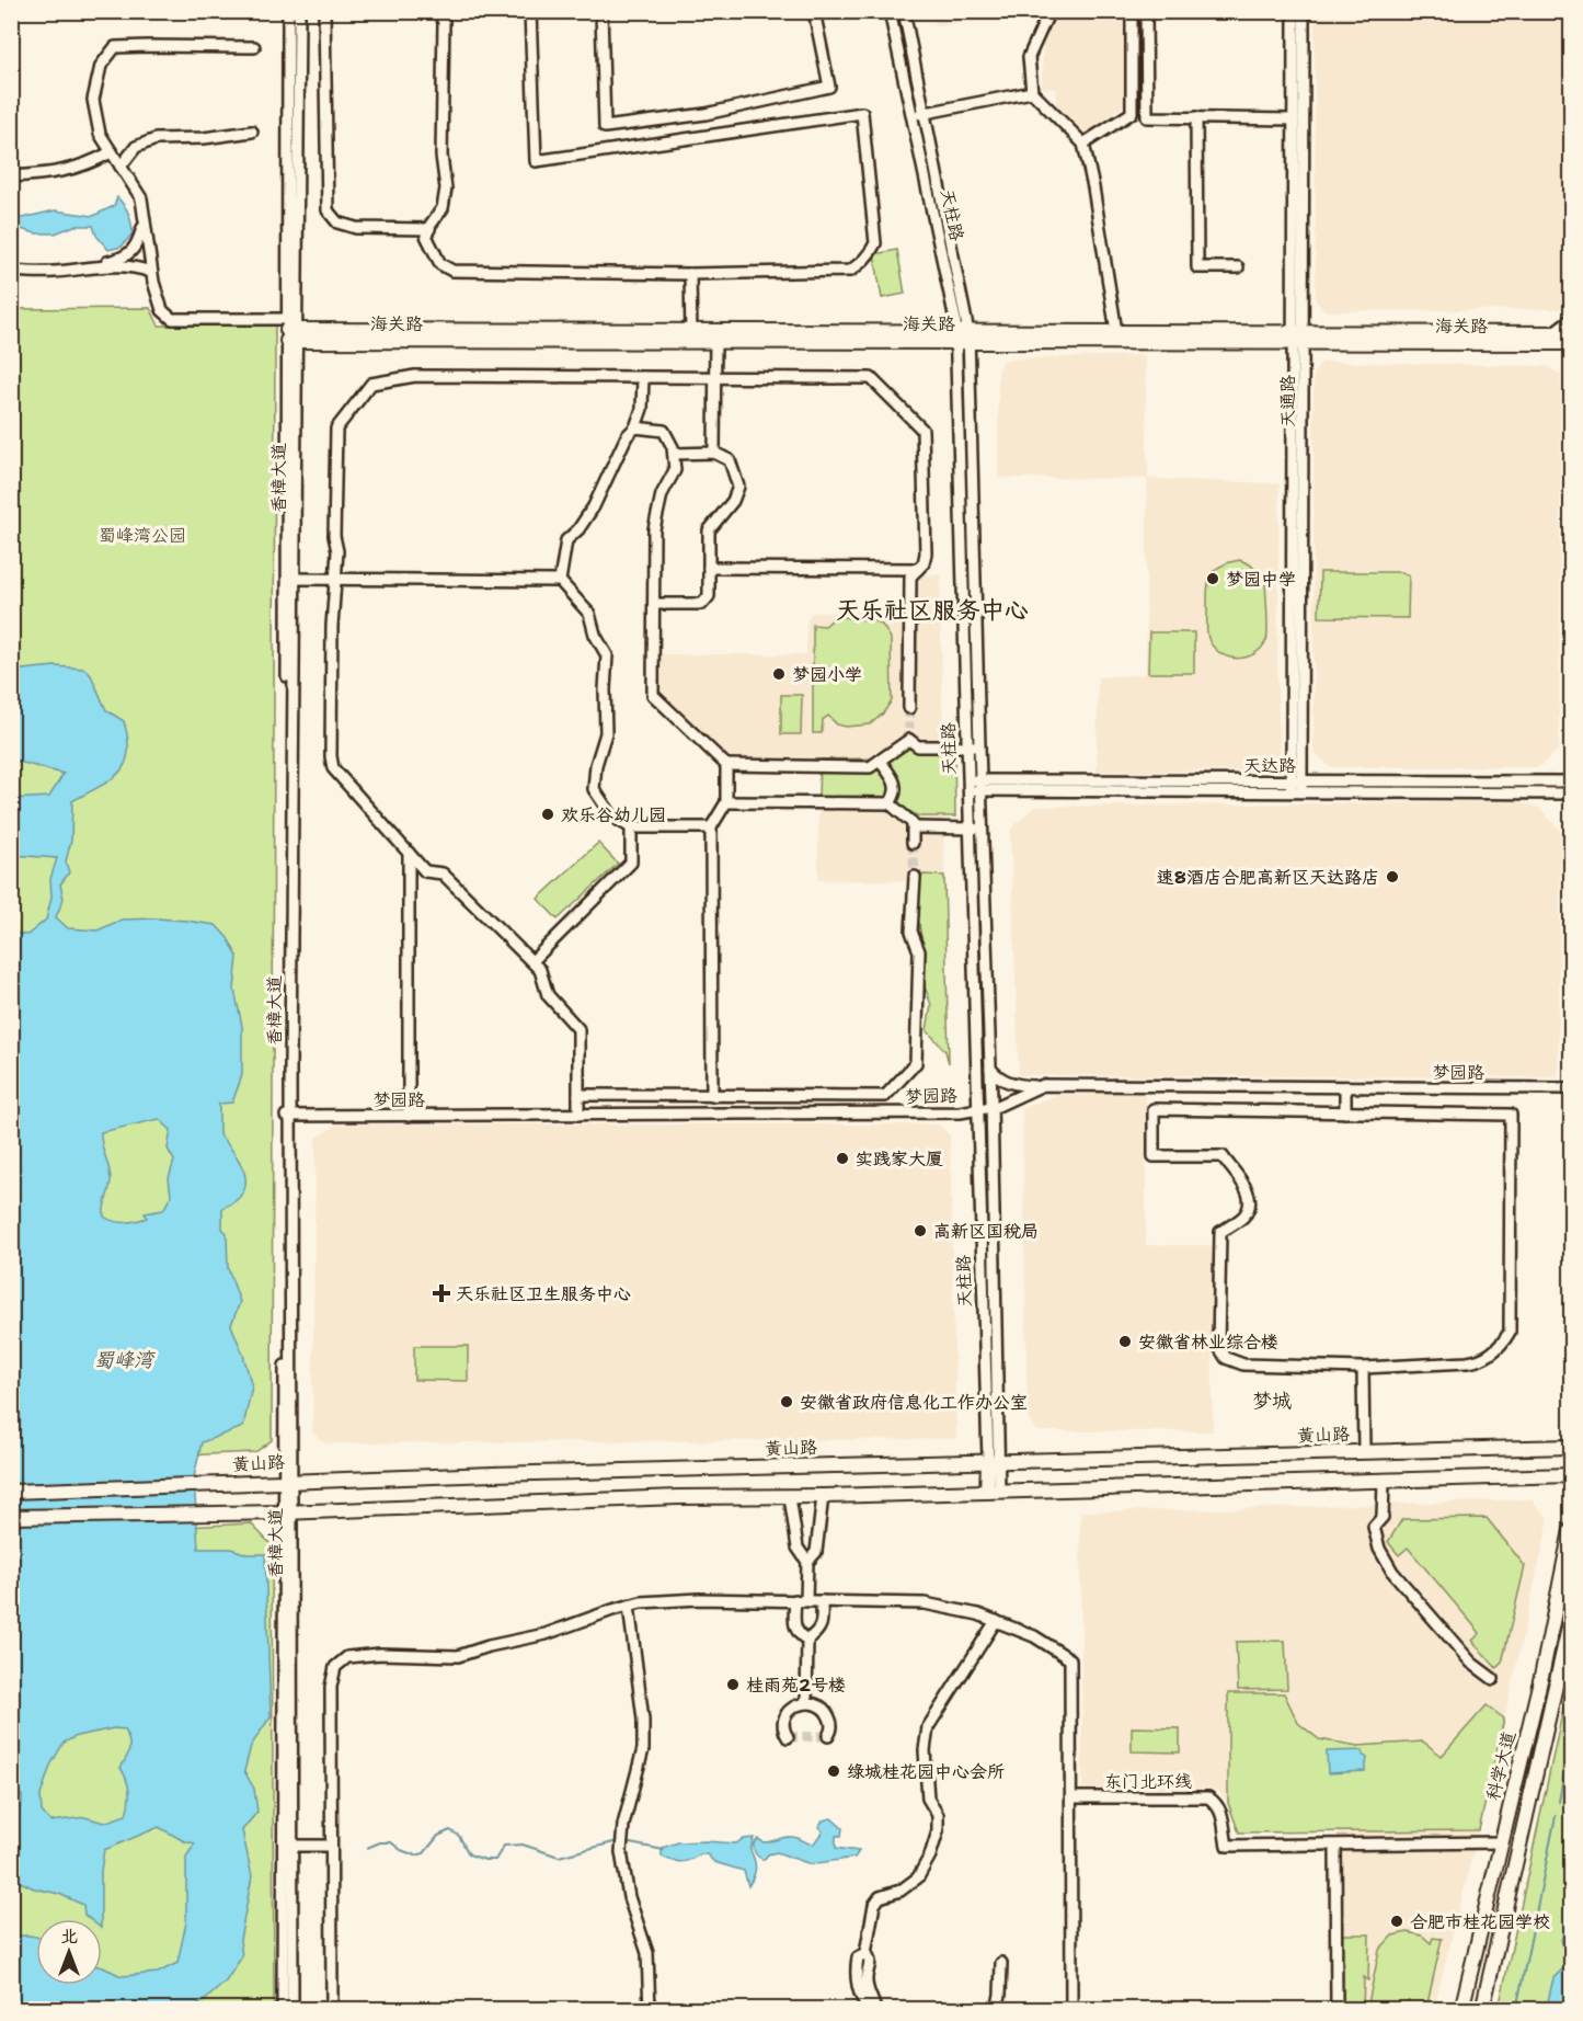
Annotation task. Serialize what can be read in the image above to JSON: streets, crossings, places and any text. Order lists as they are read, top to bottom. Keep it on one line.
{"streets":{"main road":["天柱路","海关路","黄山路","科学大道"],"street":["天通路","香樟大道","天达路","梦园路","东门北环线"]},"crossings":[["天柱路","海关路"],["天柱路","天达路"],["天柱路","梦园路"],["天柱路","黄山路"],["海关路","天通路"],["海关路","香樟大道"],["天通路","天达路"],["香樟大道","梦园路"],["香樟大道","黄山路"]],"districts":["天乐社区服务中心","梦城"],"water":["蜀峰湾"],"parks":["蜀峰湾公园"],"places":{"other":["梦园中学","梦园小学","欢乐谷幼儿园","速8酒店合肥高新区天达路店","实践家大厦","高新区国税局","安徽省林业综合楼","安徽省政府信息化工作办公室","桂雨苑2号楼","绿城桂花园中心会所","合肥市桂花园学校"],"health":["天乐社区卫生服务中心"]},"north":"top"}
